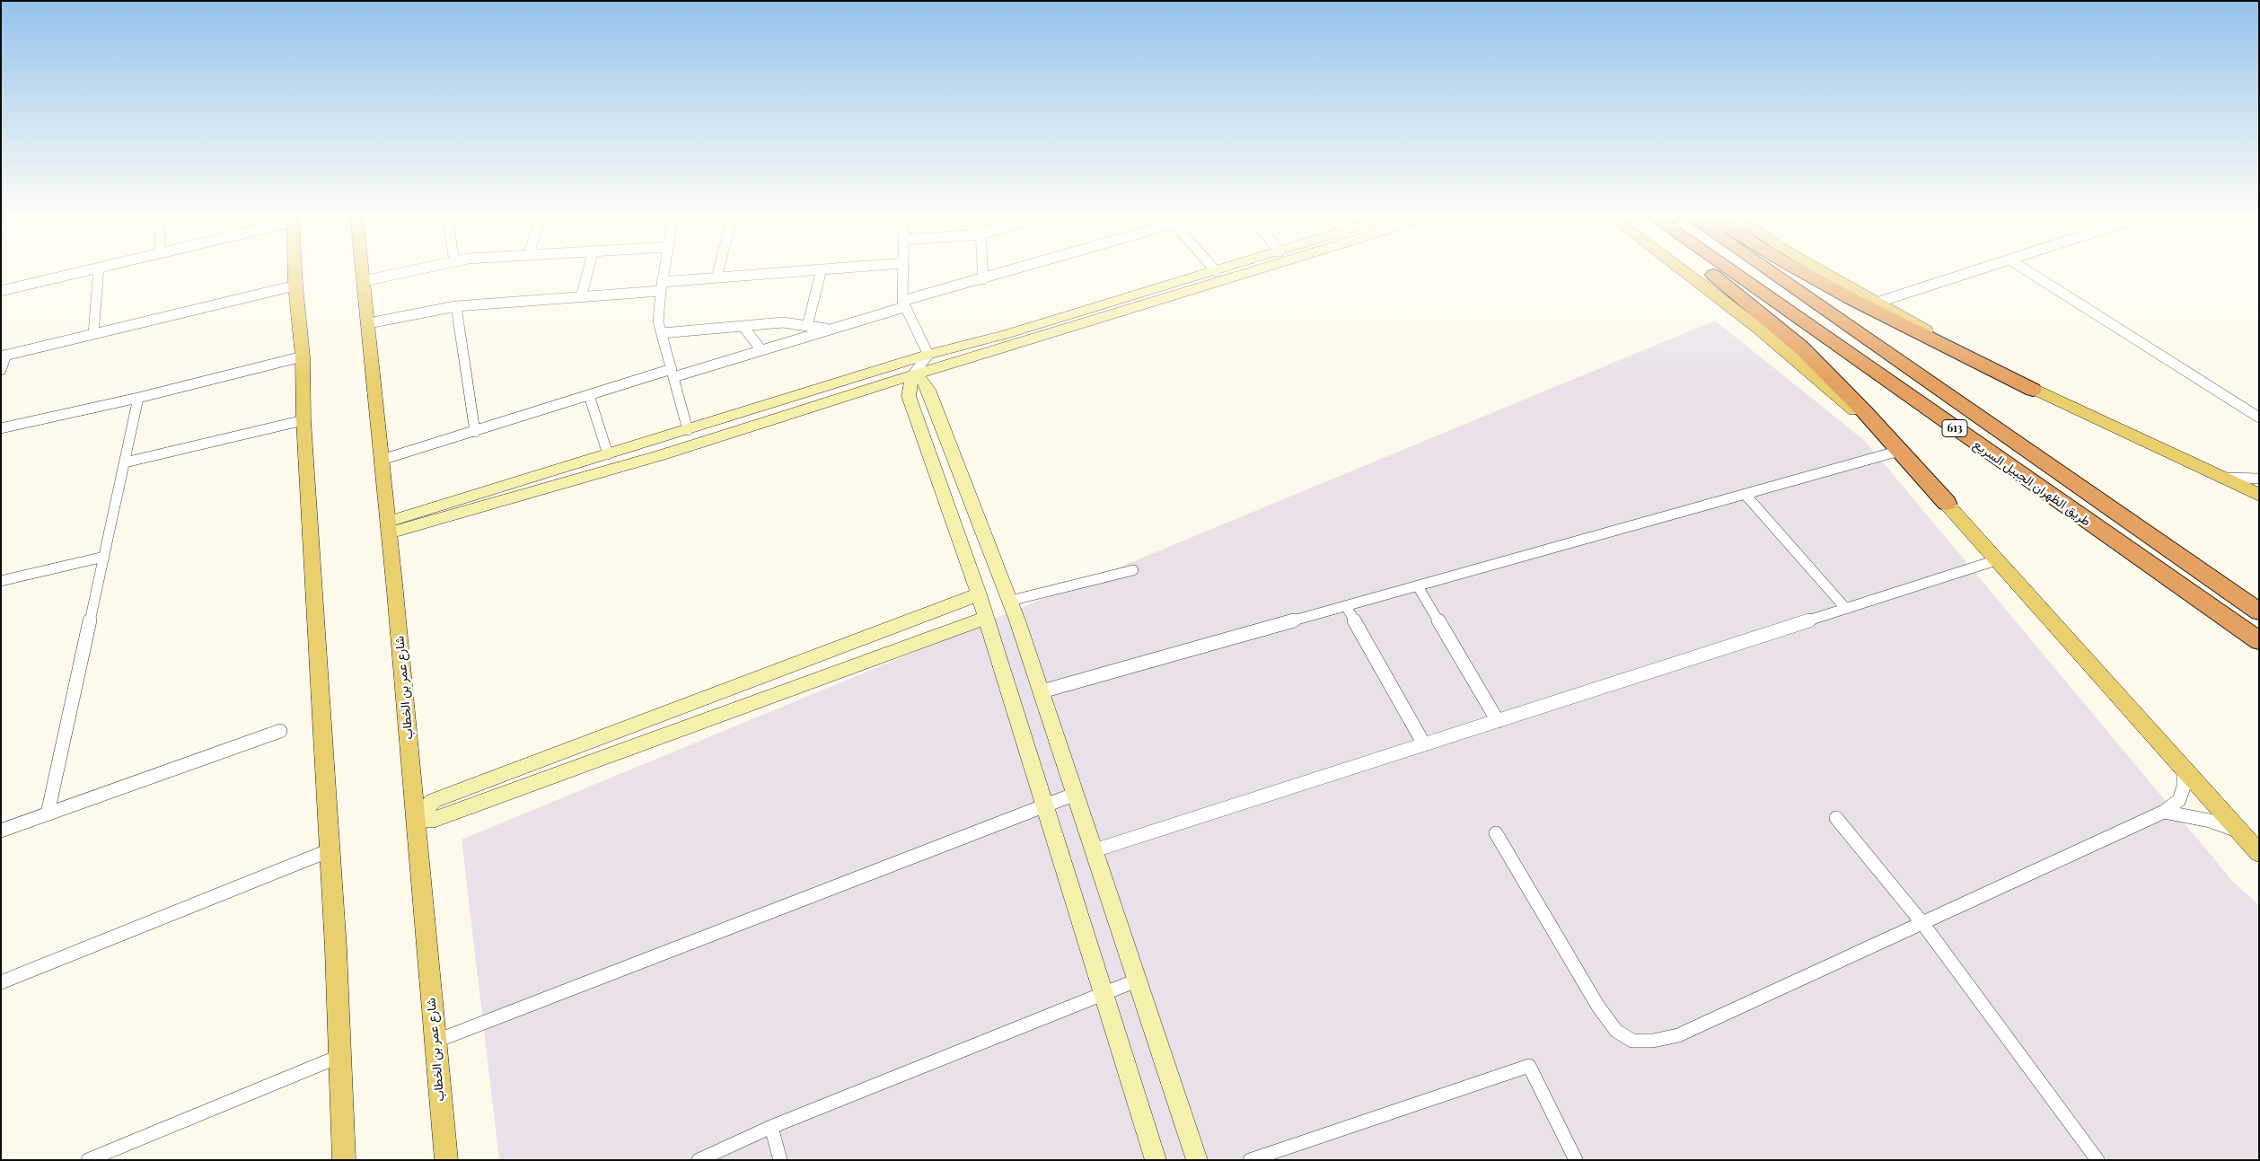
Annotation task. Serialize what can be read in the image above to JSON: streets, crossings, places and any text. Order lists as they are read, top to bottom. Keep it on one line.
{"streets":{"highway":["613","طريق الظهران الجبيل السريع"],"main road":["شارع عمر بن الخطاب"]}}
